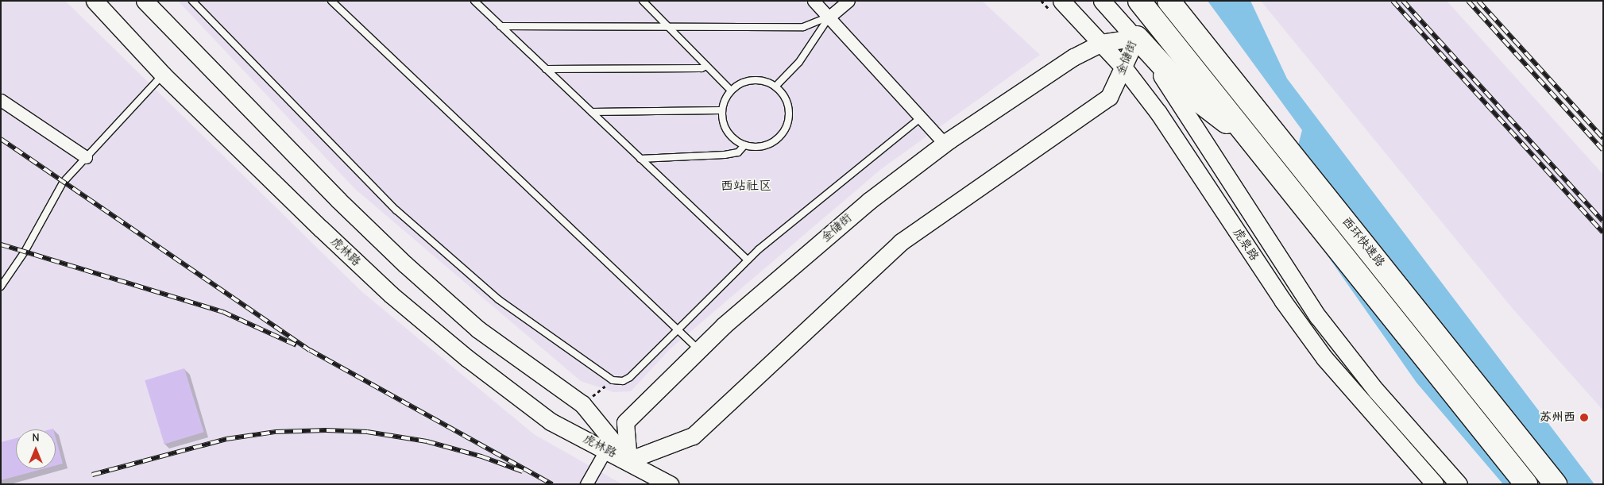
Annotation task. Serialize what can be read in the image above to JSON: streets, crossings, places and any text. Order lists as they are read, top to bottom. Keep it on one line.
{"streets":{"highway":["西环快速路"],"street":["金储街","虎泉路","虎林路"]},"crossings":[["金储街","虎泉路"],["金储街","虎林路"]],"districts":["西站社区"],"places":["苏州西"],"north":"top"}
